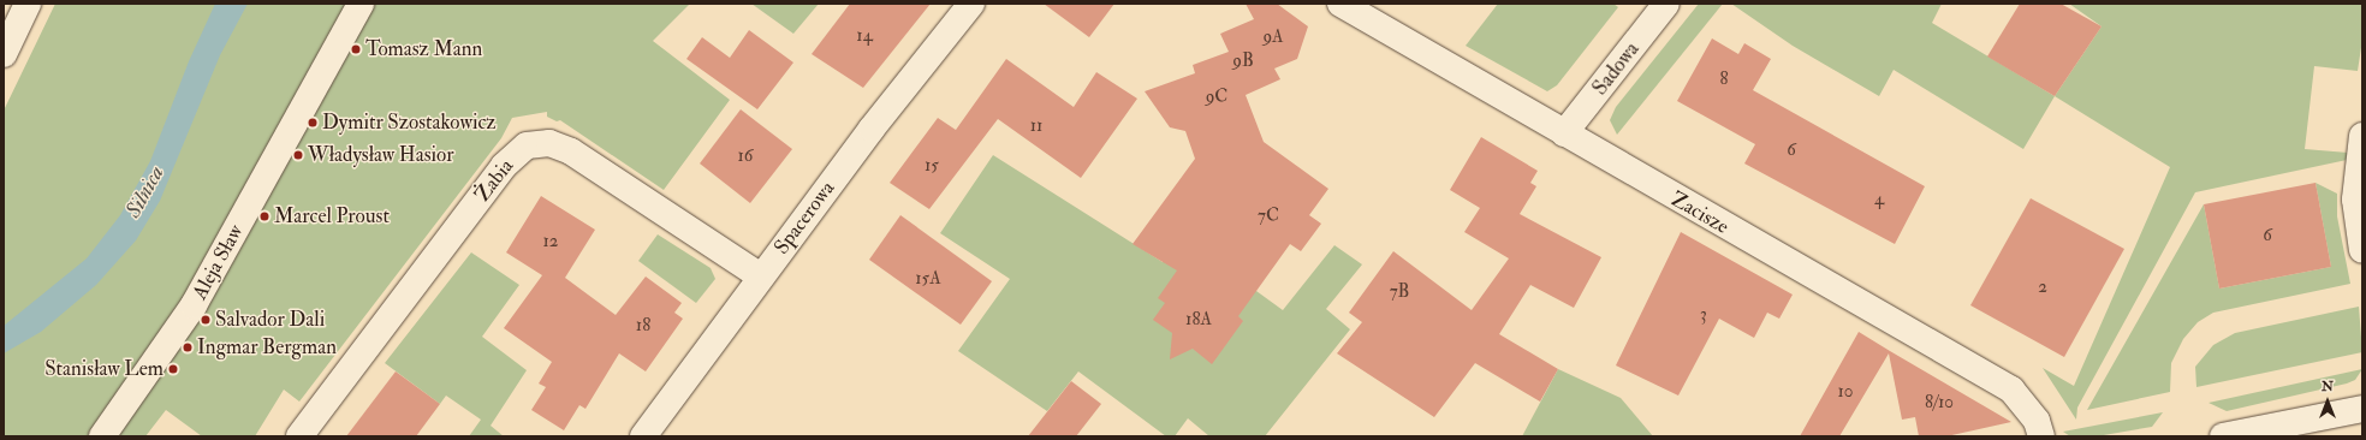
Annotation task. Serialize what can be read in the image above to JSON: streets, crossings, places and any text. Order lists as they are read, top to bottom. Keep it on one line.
{"streets":{"street":["Sadowa","Żabia","Zacisze","Spacerowa","Aleja Sław"]},"crossings":[["Sadowa","Zacisze"],["Żabia","Spacerowa"]],"water":["Silnica"],"places":["Tomasz Mann","Dymitr Szostakowicz","Władysław Hasior","Marcel Proust","Salvador Dali","Ingmar Bergman","Stanisław Lem"],"house_numbers":["14","9A","9B","8","9C","11","6","16","15","4","7C","6","12","15A","2","7B","3","18A","18","10","8/10"],"north":"top"}
